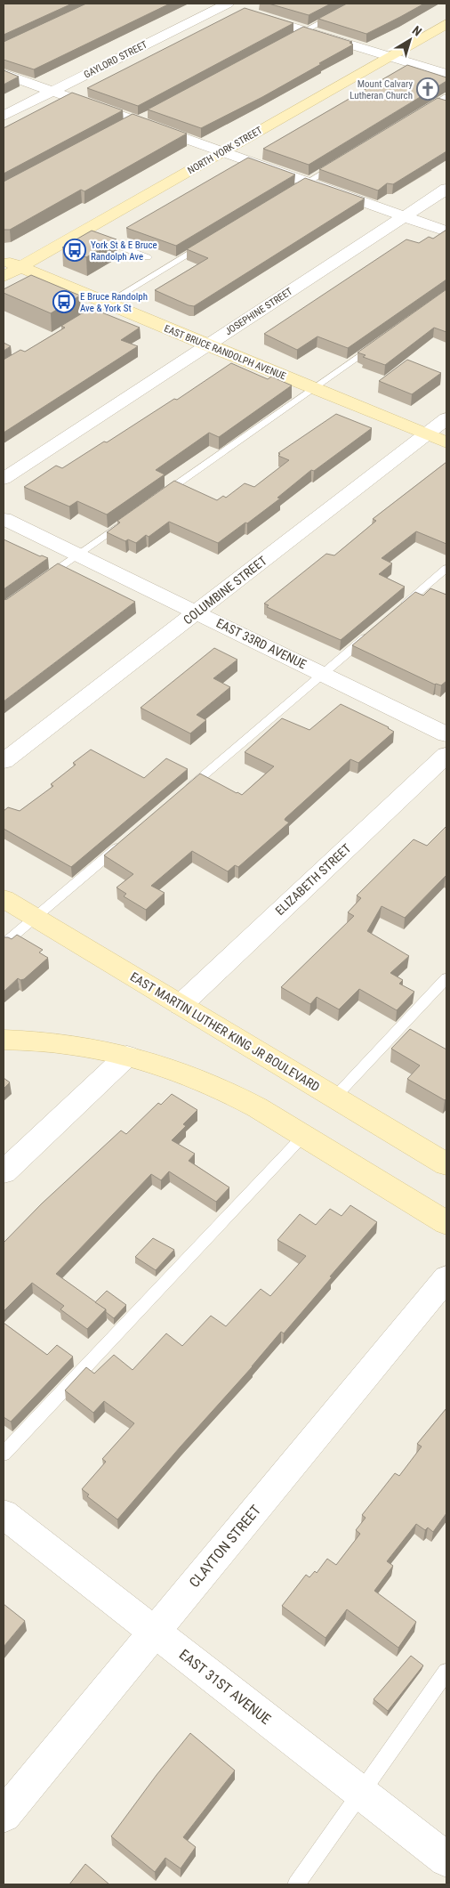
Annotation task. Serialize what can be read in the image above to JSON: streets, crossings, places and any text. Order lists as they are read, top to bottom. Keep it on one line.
{"streets":{"main road":["NORTH YORK STREET","EAST BRUCE RANDOLPH AVENUE","EAST MARTIN LUTHER KING JR BOULEVARD"],"street":["GAYLORD STREET","JOSEPHINE STREET","COLUMBINE STREET","EAST 33RD AVENUE","ELIZABETH STREET","CLAYTON STREET","EAST 31ST AVENUE"]},"crossings":[["NORTH YORK STREET","EAST BRUCE RANDOLPH AVENUE"],["JOSEPHINE STREET","EAST BRUCE RANDOLPH AVENUE"],["EAST BRUCE RANDOLPH AVENUE","COLUMBINE STREET"],["COLUMBINE STREET","EAST 33RD AVENUE"],["ELIZABETH STREET","EAST MARTIN LUTHER KING JR BOULEVARD"],["CLAYTON STREET","EAST 31ST AVENUE"]],"places":{"church":["Mount Calvary Lutheran Church"],"bus stop":["York St & E Bruce Randolph Ave","E Bruce Randolph Ave & York St"]},"north":"top right"}
